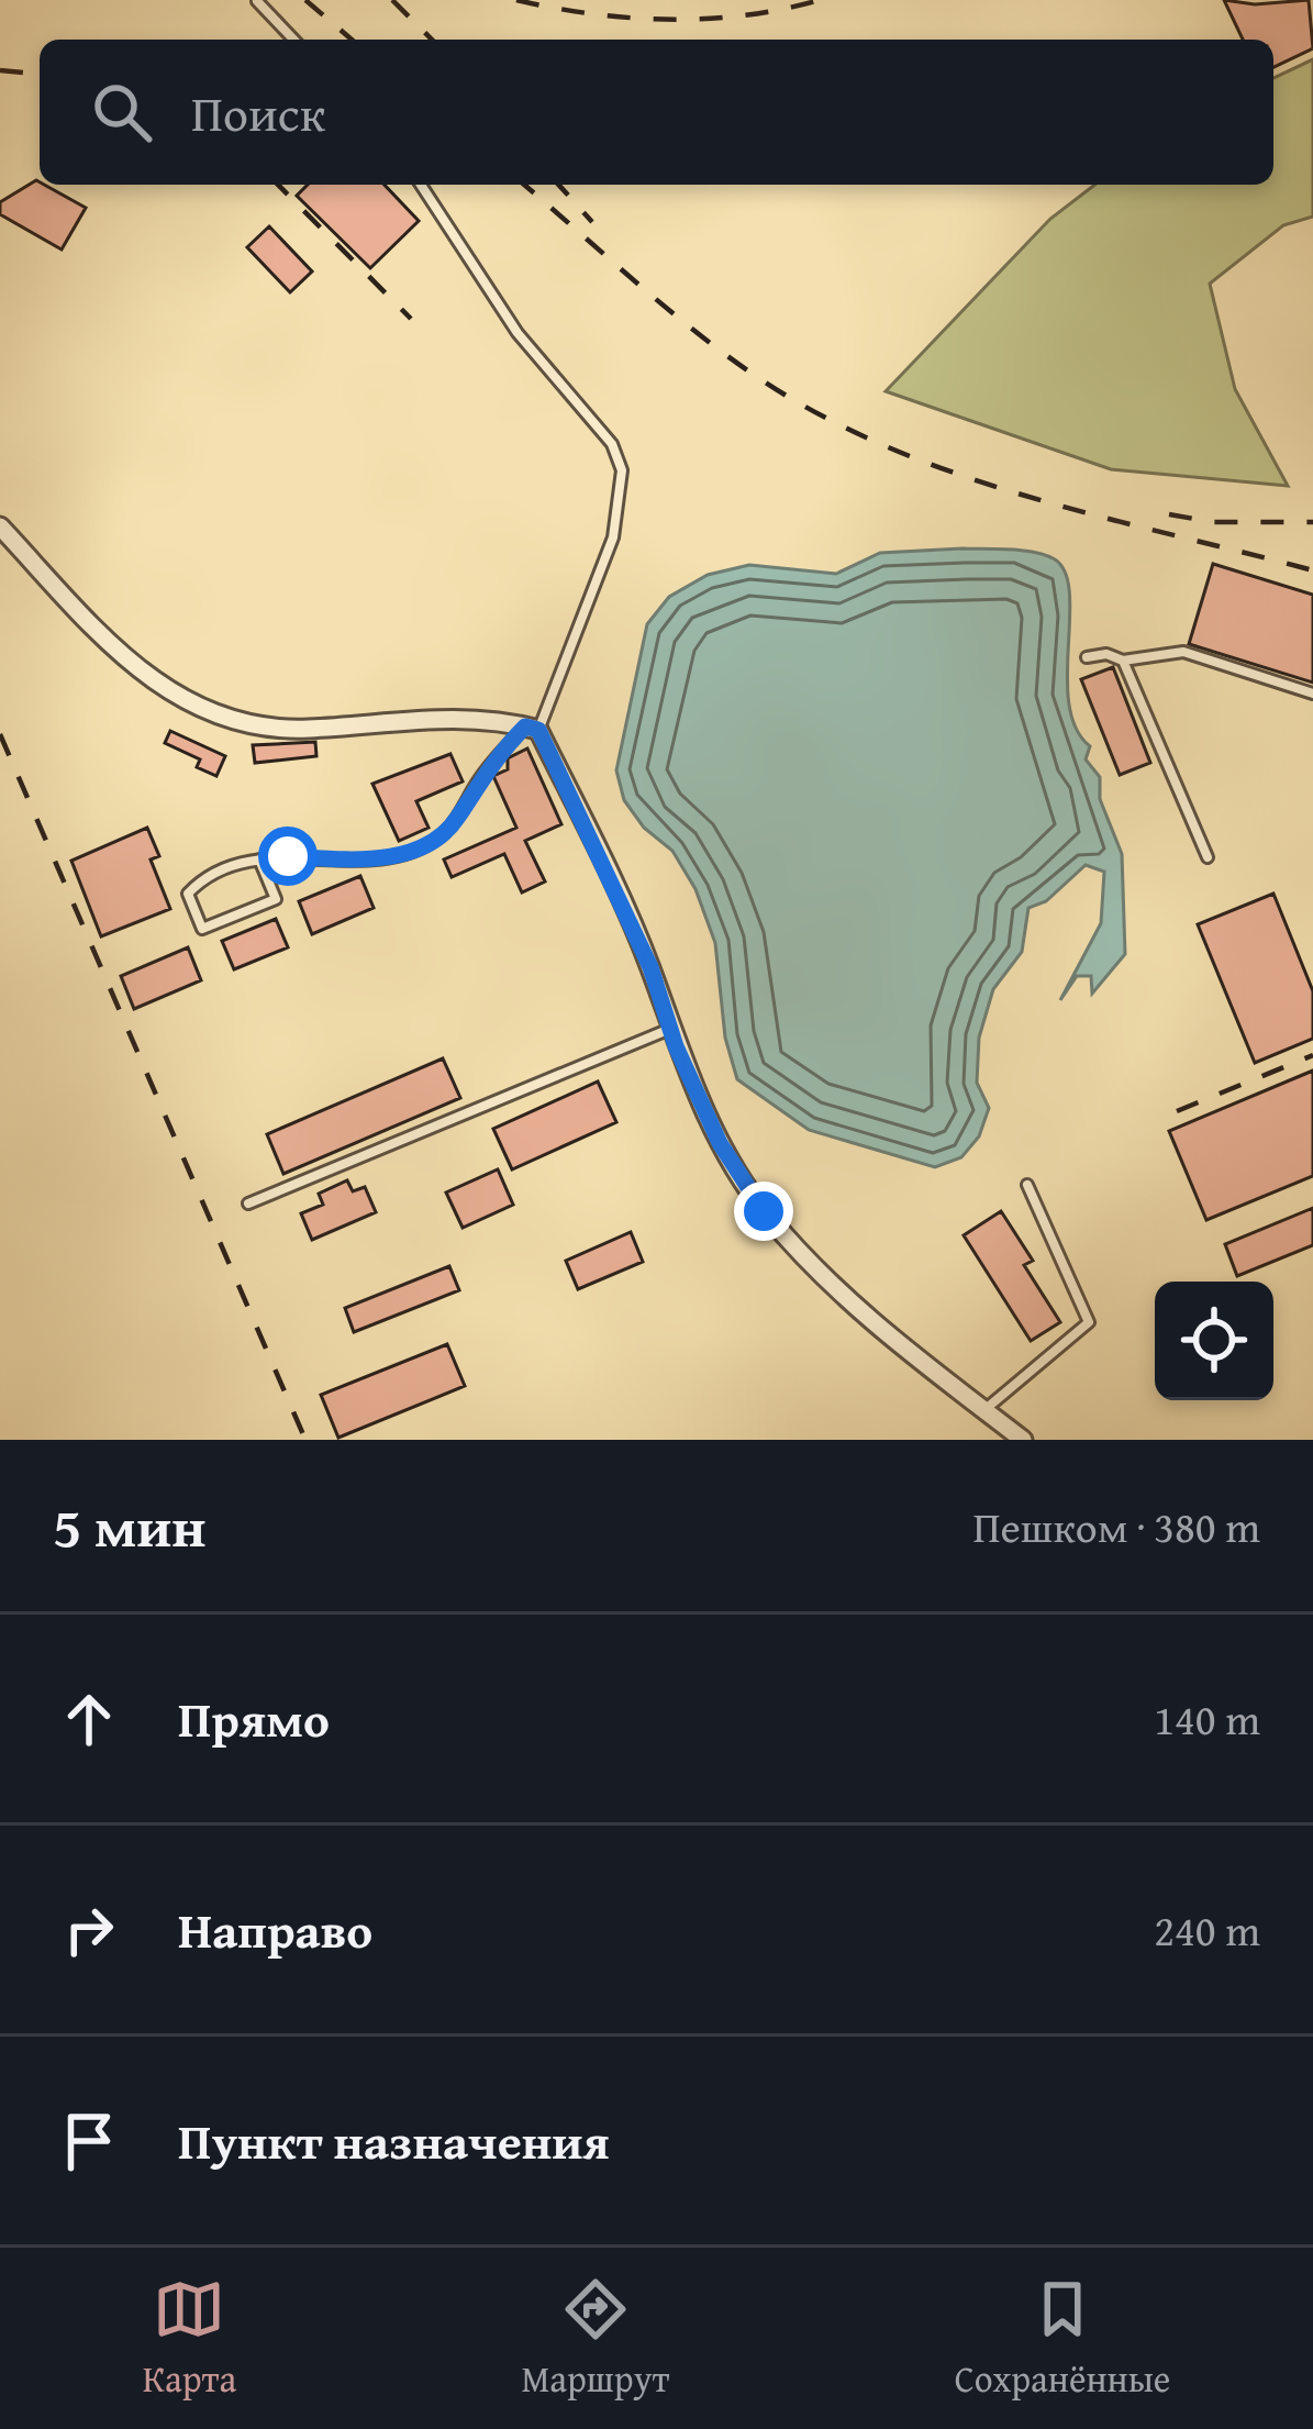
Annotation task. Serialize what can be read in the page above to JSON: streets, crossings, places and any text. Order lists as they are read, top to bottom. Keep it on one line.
{"page":{"search":"Поиск","heading":["5 мин","Пешком · 380 m"],"list":[["Прямо","140 m"],["Направо","240 m"],"Пункт назначения"],"nav":["Карта","Маршрут","Сохранённые"]}}
